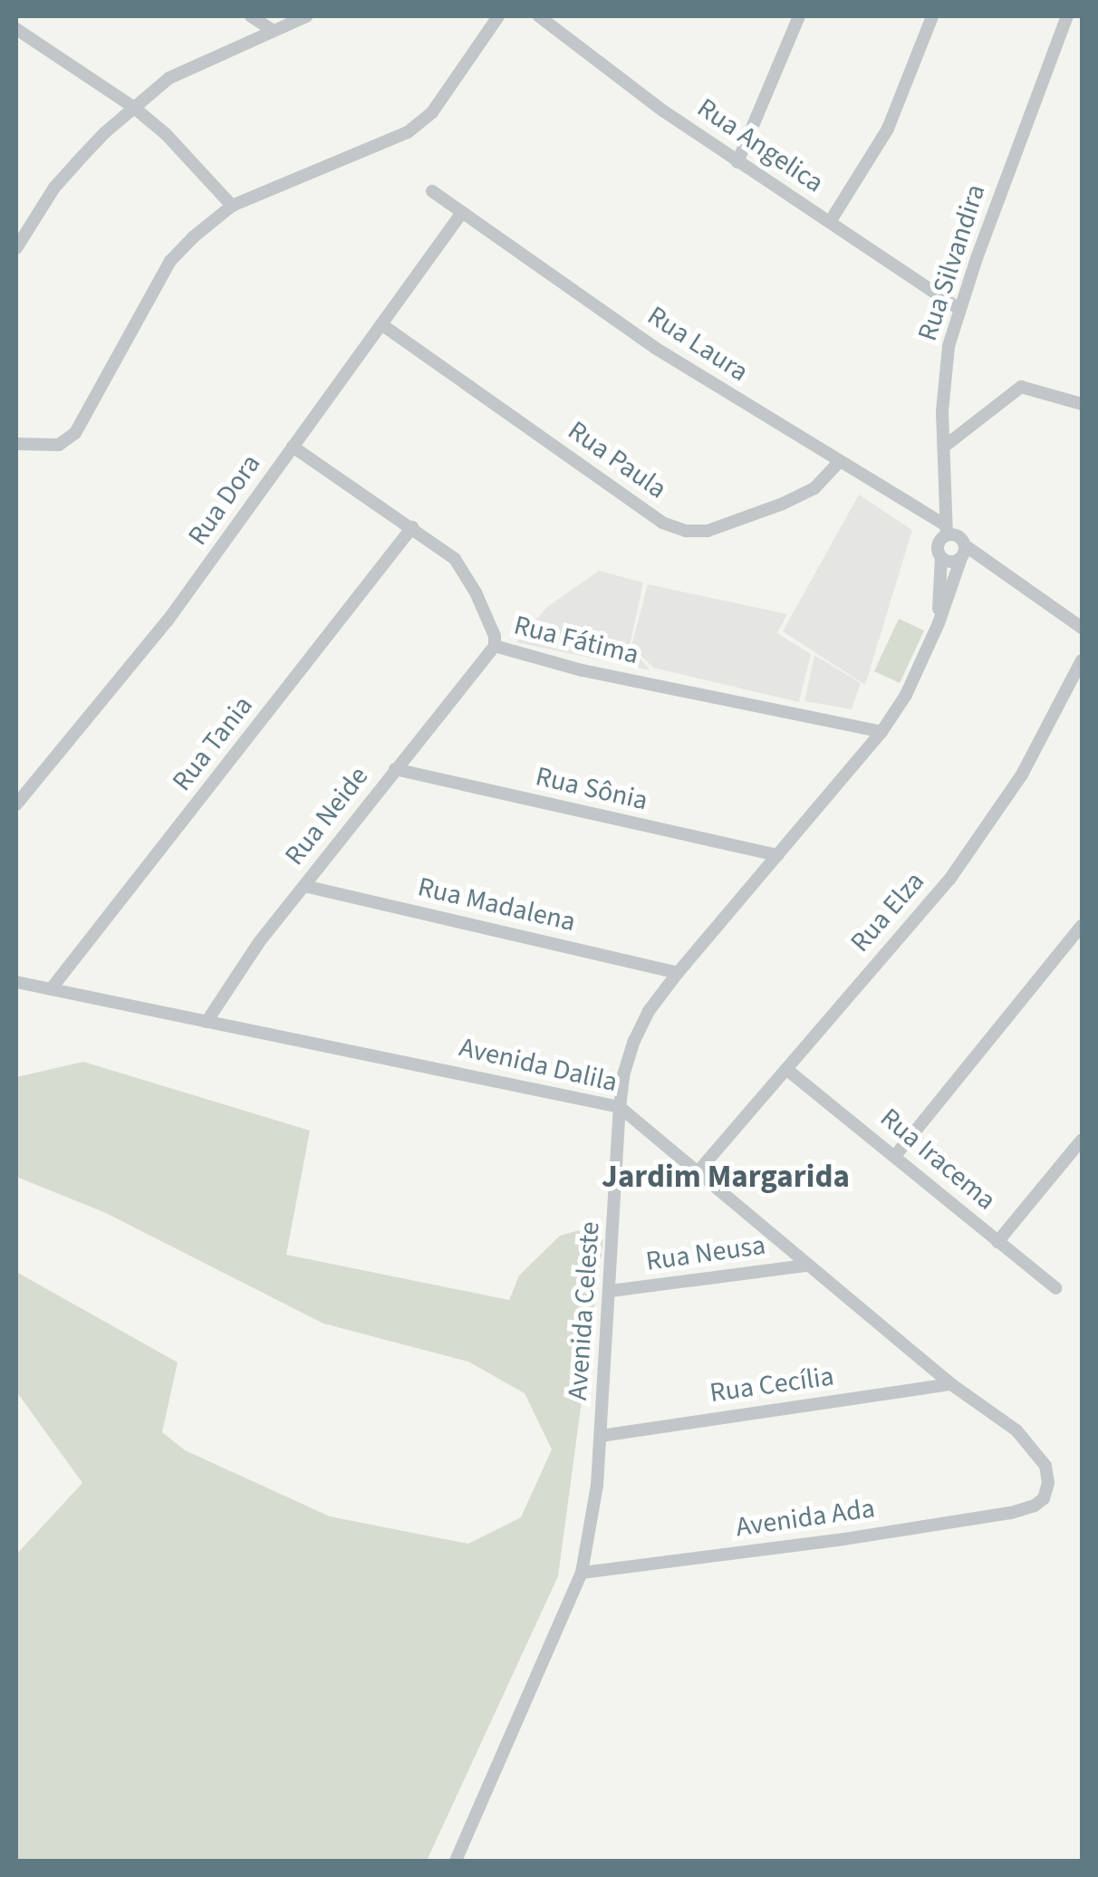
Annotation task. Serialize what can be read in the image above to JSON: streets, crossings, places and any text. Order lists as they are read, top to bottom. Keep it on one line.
{"streets":{"street":["Rua Angelica","Rua Silvandira","Rua Laura","Rua Paula","Rua Dora","Rua Fátima","Rua Tania","Rua Sônia","Rua Neide","Rua Madalena","Rua Elza","Avenida Dalila","Rua Iracema","Rua Neusa","Avenida Celeste","Rua Cecília","Avenida Ada"]},"crossings":[["Rua Angelica","Rua Silvandira"],["Rua Silvandira","Rua Laura"],["Rua Silvandira","Avenida Celeste"],["Rua Laura","Rua Paula"],["Rua Laura","Rua Dora"],["Rua Laura","Avenida Celeste"],["Rua Paula","Rua Dora"],["Rua Dora","Rua Fátima"],["Rua Fátima","Rua Tania"],["Rua Fátima","Rua Neide"],["Rua Fátima","Avenida Celeste"],["Rua Tania","Avenida Dalila"],["Rua Sônia","Rua Neide"],["Rua Sônia","Avenida Celeste"],["Rua Neide","Rua Madalena"],["Rua Neide","Avenida Dalila"],["Rua Madalena","Avenida Celeste"],["Rua Elza","Avenida Dalila"],["Rua Elza","Rua Iracema"],["Avenida Dalila","Rua Neusa"],["Avenida Dalila","Avenida Celeste"],["Avenida Dalila","Rua Cecília"],["Avenida Dalila","Avenida Ada"],["Rua Neusa","Avenida Celeste"],["Avenida Celeste","Rua Cecília"],["Avenida Celeste","Avenida Ada"]],"districts":["Jardim Margarida"]}
